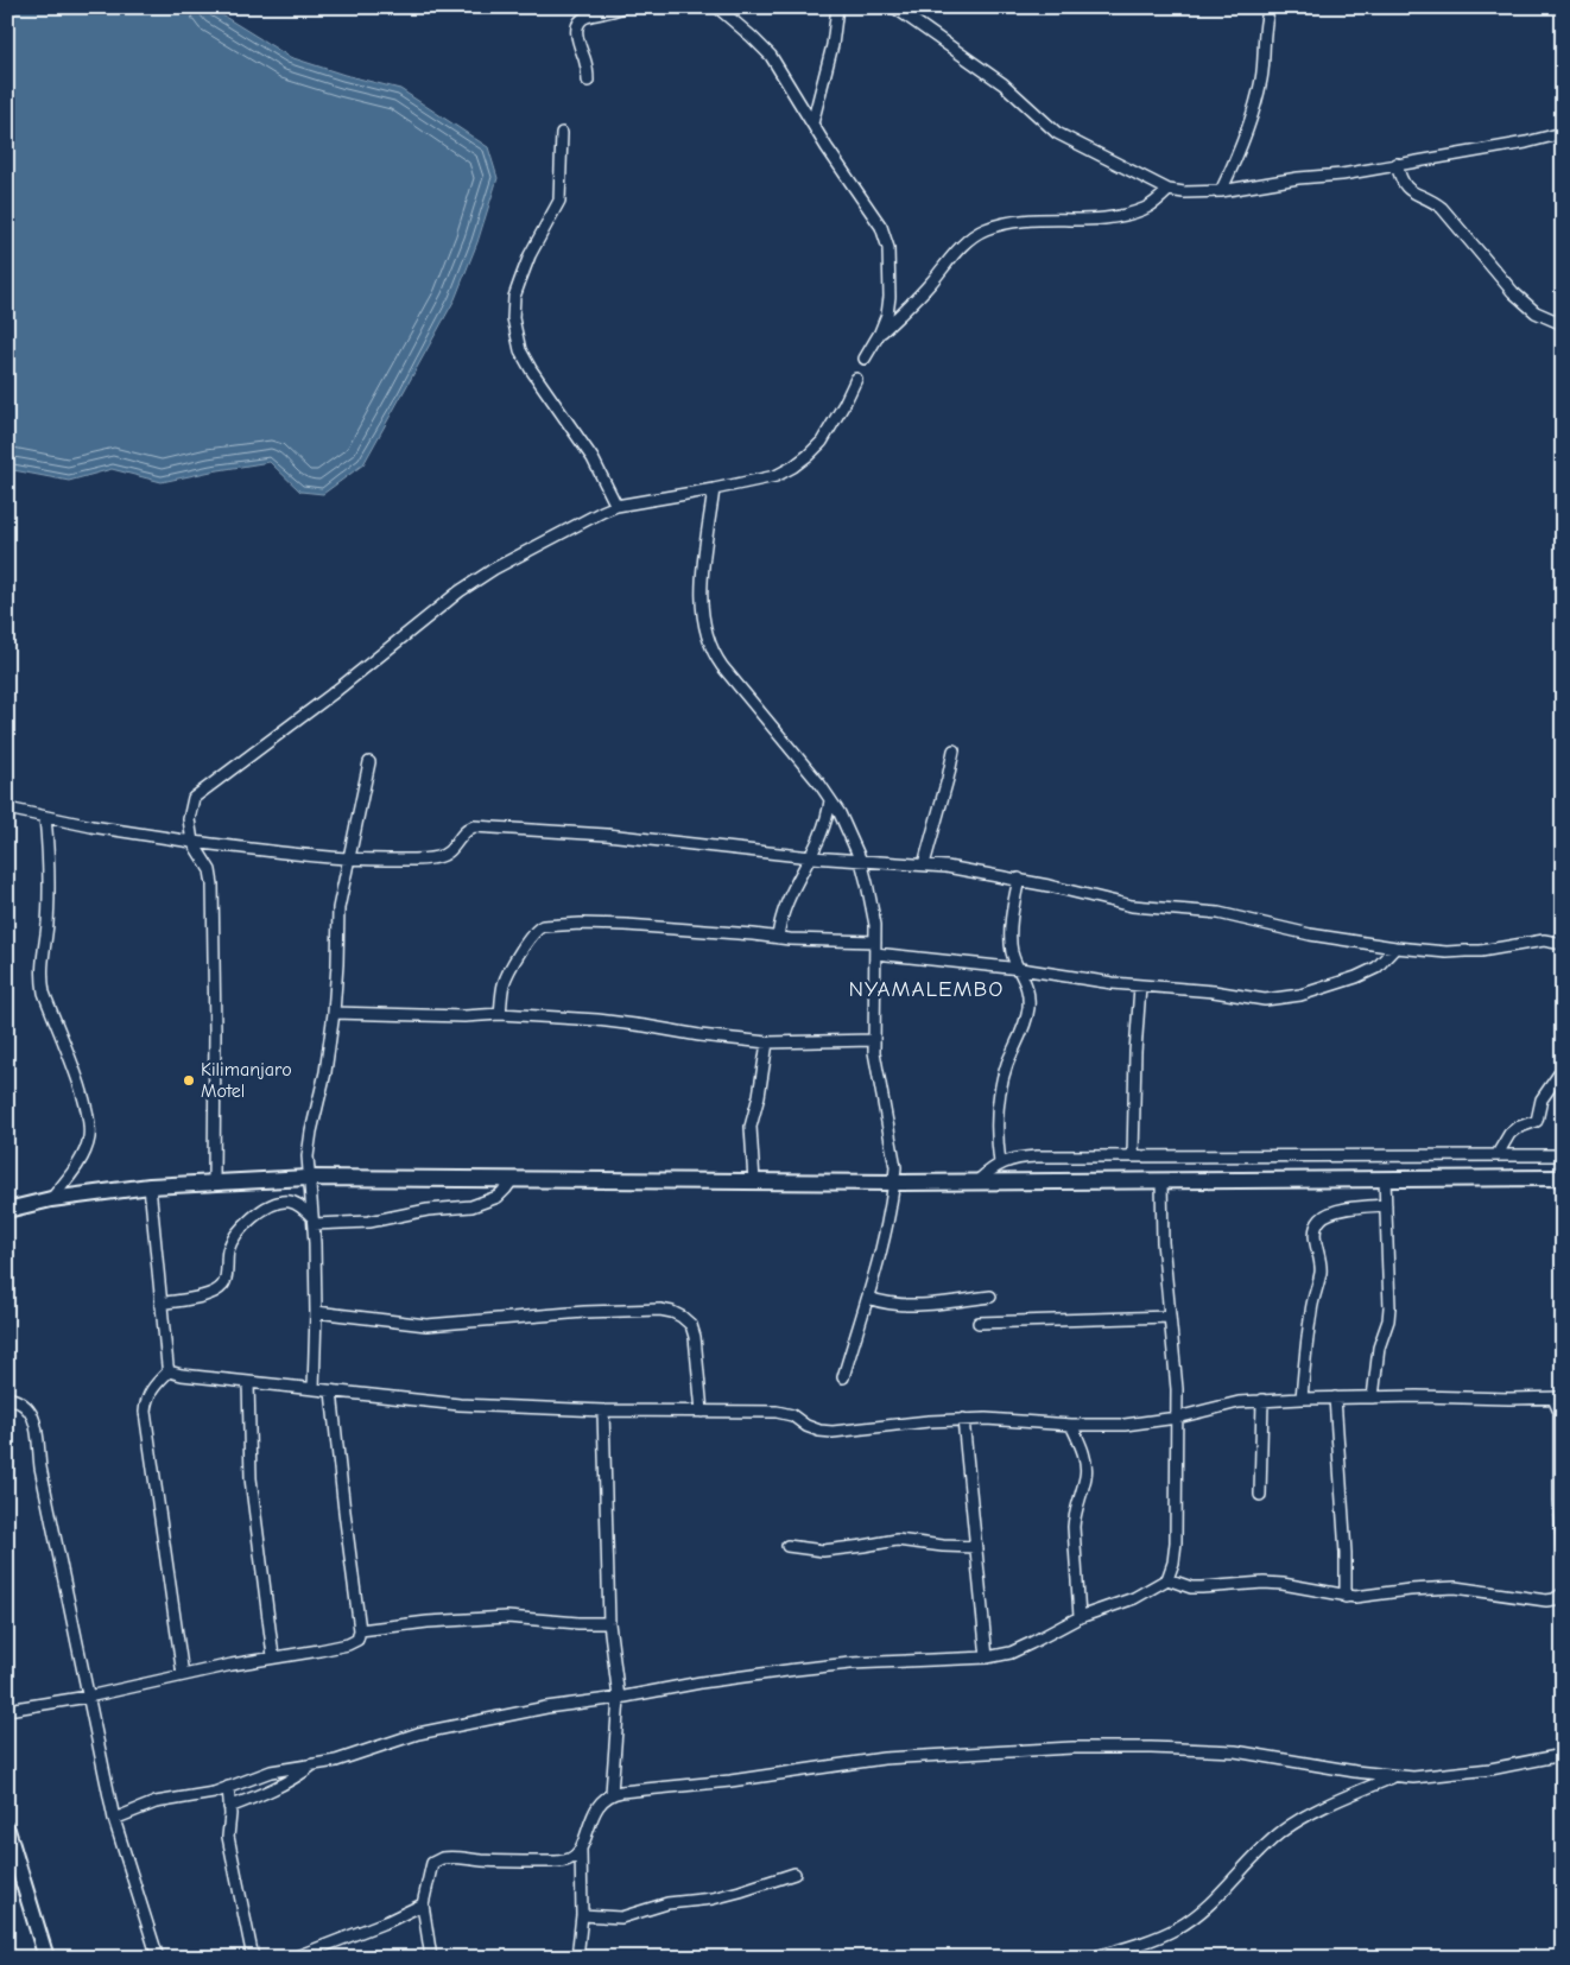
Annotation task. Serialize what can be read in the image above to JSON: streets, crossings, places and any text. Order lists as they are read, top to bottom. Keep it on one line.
{"districts":["NYAMALEMBO"],"places":["Kilimanjaro Motel"]}
